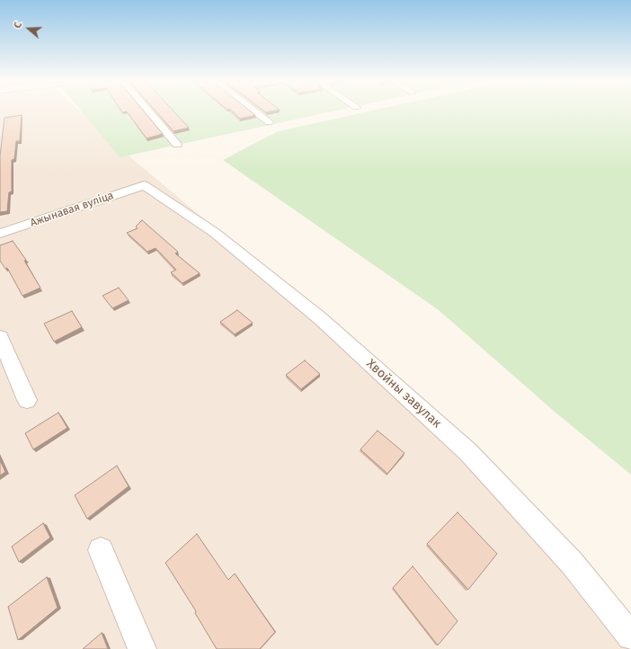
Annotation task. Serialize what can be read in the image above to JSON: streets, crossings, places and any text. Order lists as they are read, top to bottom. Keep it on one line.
{"streets":{"street":["Ажынавая вуліца","Хвойны завулак"]},"crossings":[["Ажынавая вуліца","Хвойны завулак"]],"north":"left"}
